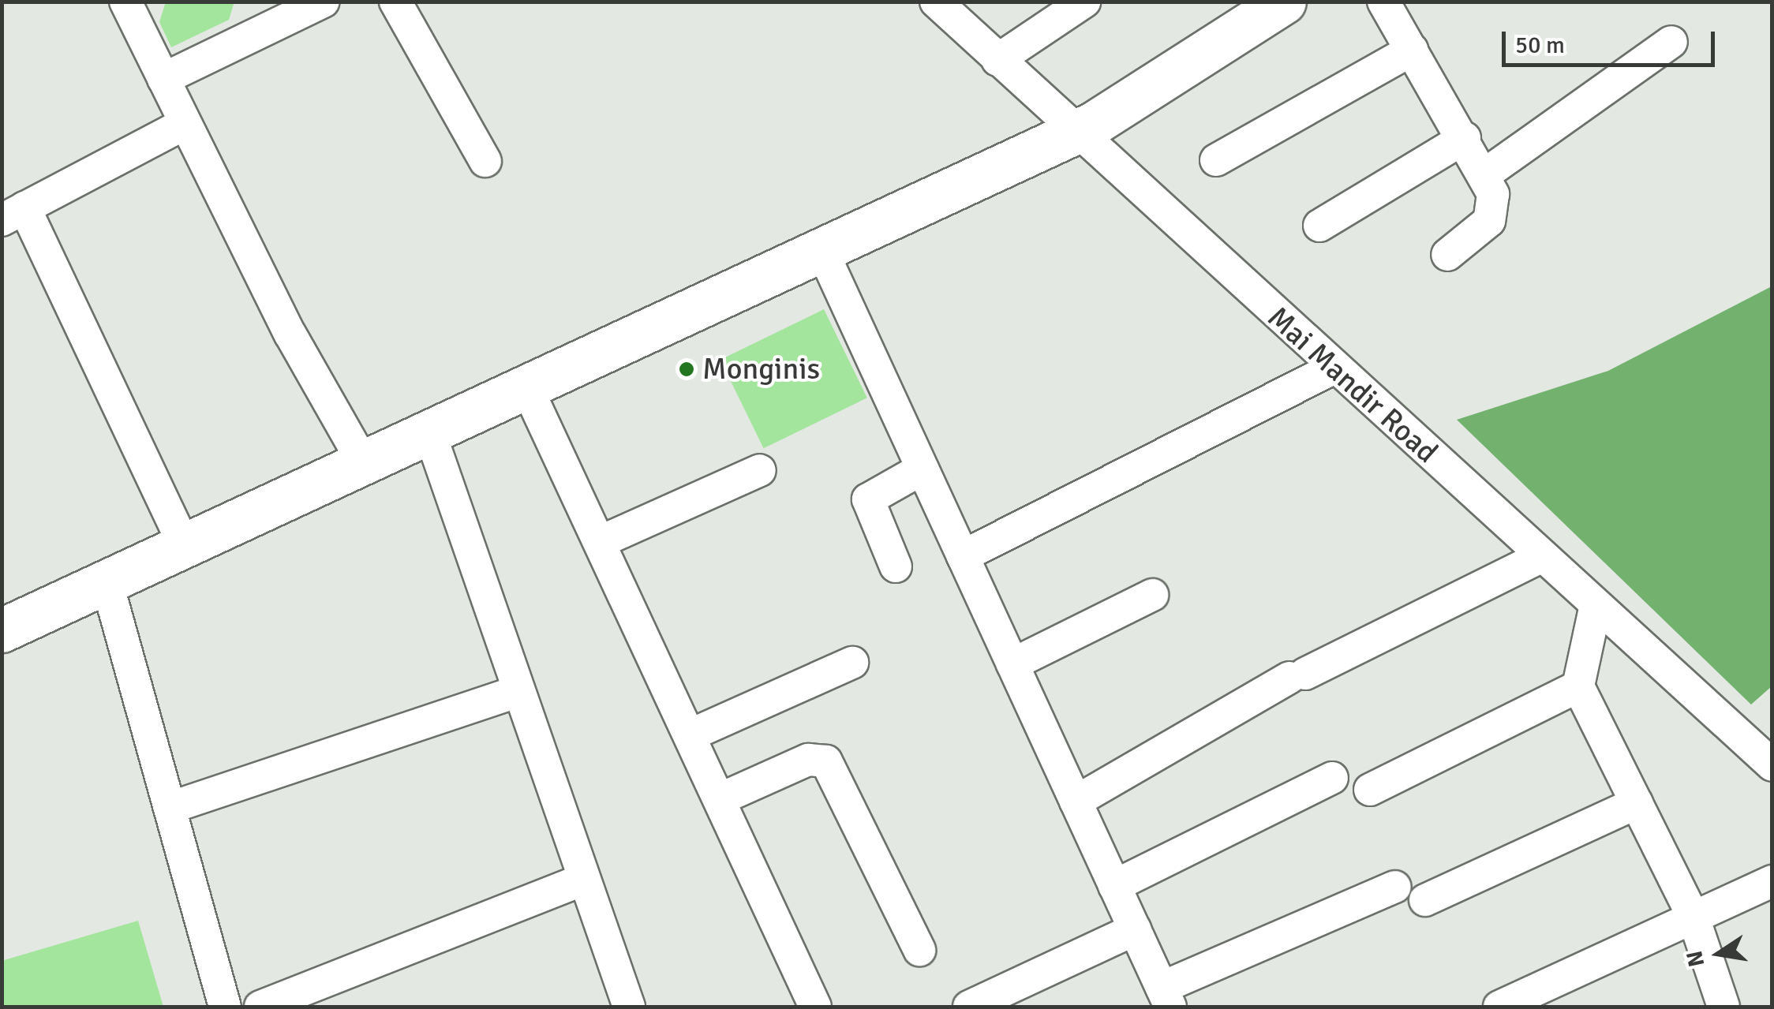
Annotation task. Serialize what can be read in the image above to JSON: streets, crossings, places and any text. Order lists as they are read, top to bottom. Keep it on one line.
{"streets":{"street":["Mai Mandir Road"]},"places":["Monginis"],"scale_bar":"50 m","north":"left"}
